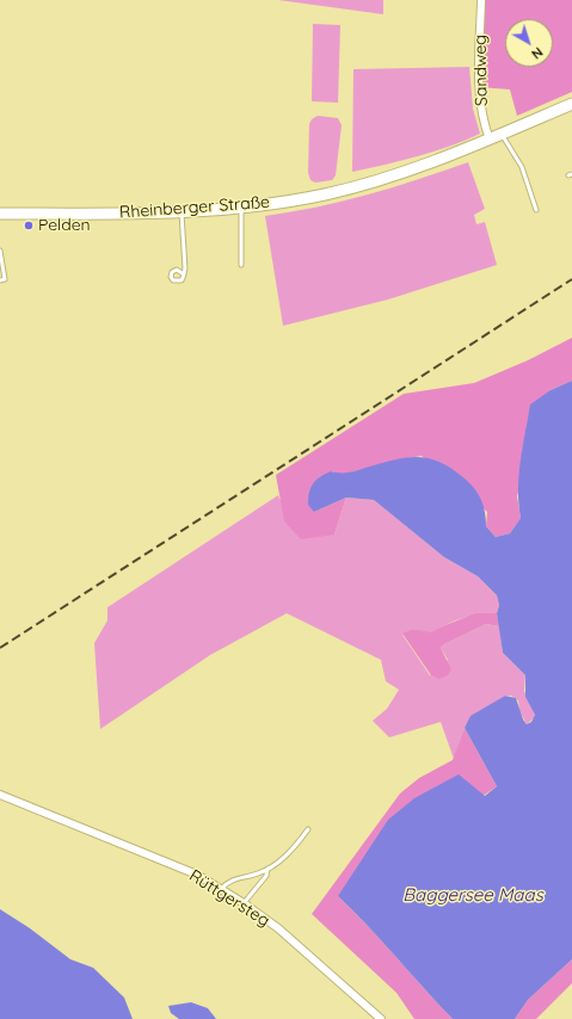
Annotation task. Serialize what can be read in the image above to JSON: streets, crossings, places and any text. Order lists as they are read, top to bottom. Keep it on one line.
{"streets":{"main road":["Rheinberger Straße"],"street":["Sandweg","Rüttgersteg"]},"crossings":[["Sandweg","Rheinberger Straße"]],"water":["Baggersee Maas"],"places":["Pelden"],"north":"bottom right"}
